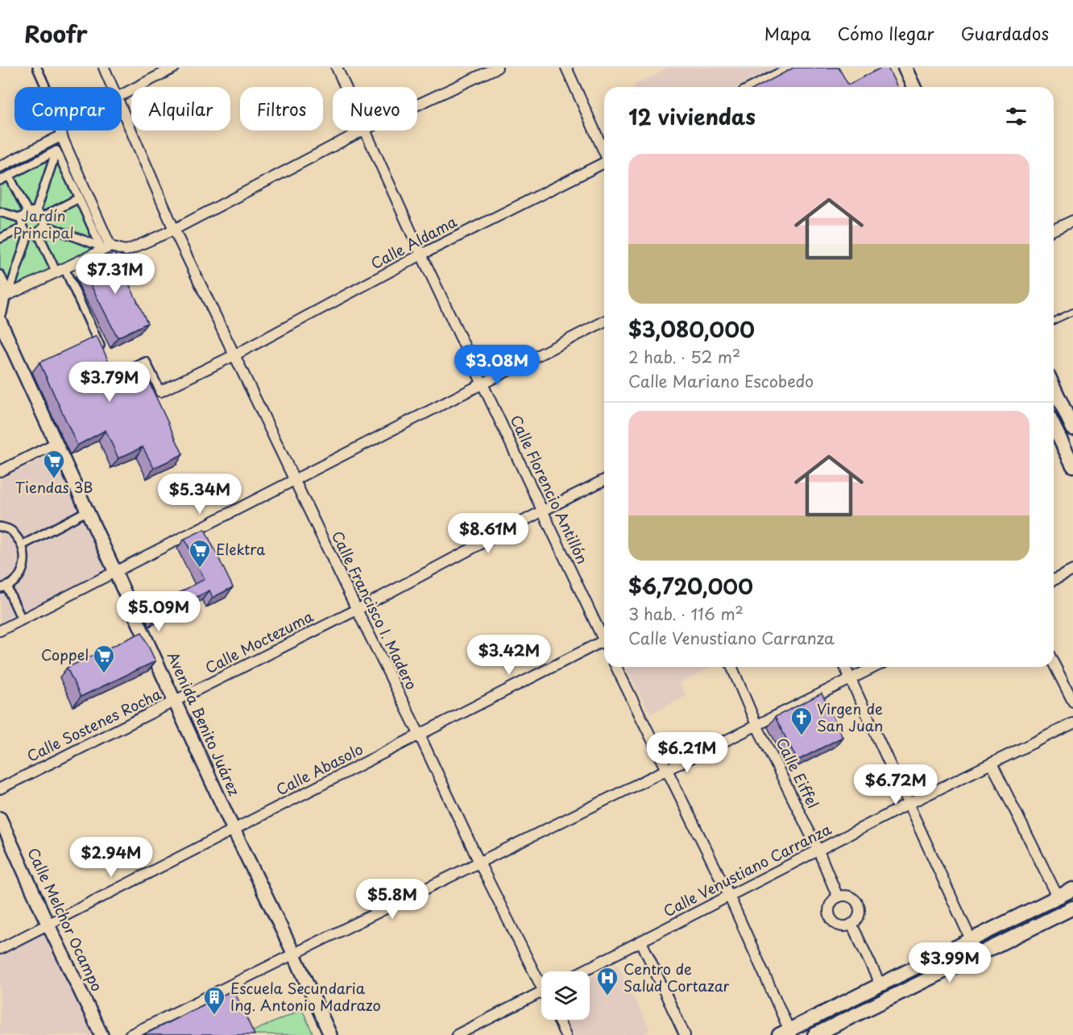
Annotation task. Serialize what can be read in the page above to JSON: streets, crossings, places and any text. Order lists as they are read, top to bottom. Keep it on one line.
{"streets":{"street":["Calle Aldama","Calle Florencio Antillón","Calle Francisco I. Madero","Calle Moctezuma","Avenida Benito Juárez","Calle Sostenes Rocha","Calle Abasolo","Calle Eiffel","Calle Venustiano Carranza","Calle Melchor Ocampo"]},"crossings":[["Calle Aldama","Calle Florencio Antillón"],["Calle Aldama","Calle Francisco I. Madero"],["Calle Florencio Antillón","Calle Moctezuma"],["Calle Francisco I. Madero","Calle Moctezuma"],["Calle Francisco I. Madero","Calle Abasolo"],["Calle Moctezuma","Avenida Benito Juárez"],["Calle Moctezuma","Calle Sostenes Rocha"],["Avenida Benito Juárez","Calle Sostenes Rocha"],["Avenida Benito Juárez","Calle Abasolo"],["Calle Abasolo","Calle Melchor Ocampo"],["Calle Eiffel","Calle Venustiano Carranza"]],"parks":["Jardín Principal"],"places":{"supermarket":["Tiendas 3B","Elektra","Coppel"],"church":["Virgen de San Juan"],"hospital":["Centro de Salud Cortazar"],"building":["Escuela Secundaria Ing. Antonio Madrazo"]},"page":{"header":"Roofr","nav":["Mapa","Cómo llegar","Guardados"],"chip":["Comprar","Alquilar","Filtros","Nuevo"],"heading":"12 viviendas","list":[{"name":"$3,080,000","note":"2 hab. · 52 m² · Calle Mariano Escobedo"},{"name":"$6,720,000","note":"3 hab. · 116 m² · Calle Venustiano Carranza"}],"price":["$7.31M","$3.08M","$3.79M","$5.34M","$8.61M","$5.09M","$3.42M","$6.21M","$6.72M","$2.94M","$5.8M","$3.99M"]}}
